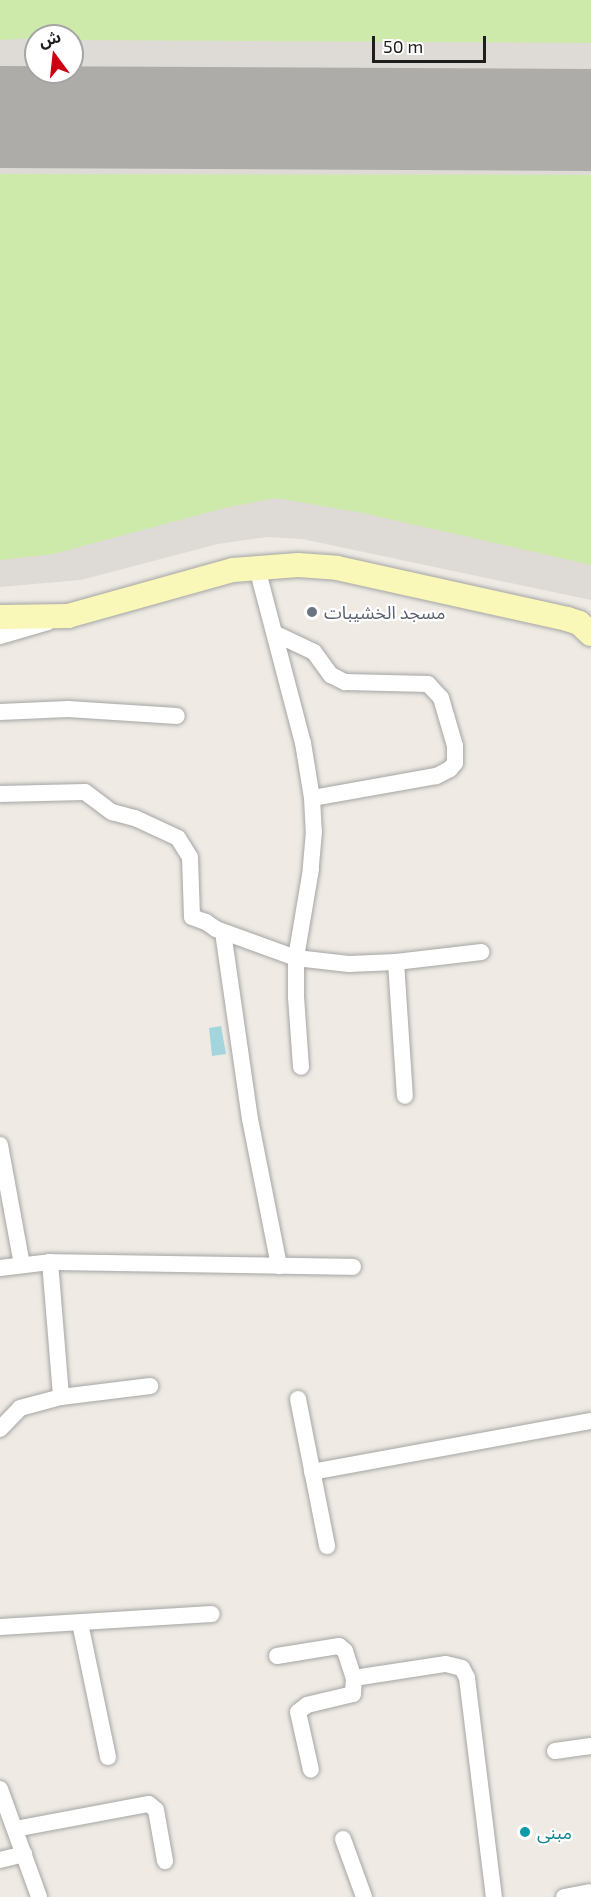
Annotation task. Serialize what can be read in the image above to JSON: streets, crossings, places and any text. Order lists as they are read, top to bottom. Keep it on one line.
{"places":["مسجد الخشيبات","مبنى"],"scale_bar":"50 m","north":"top"}
